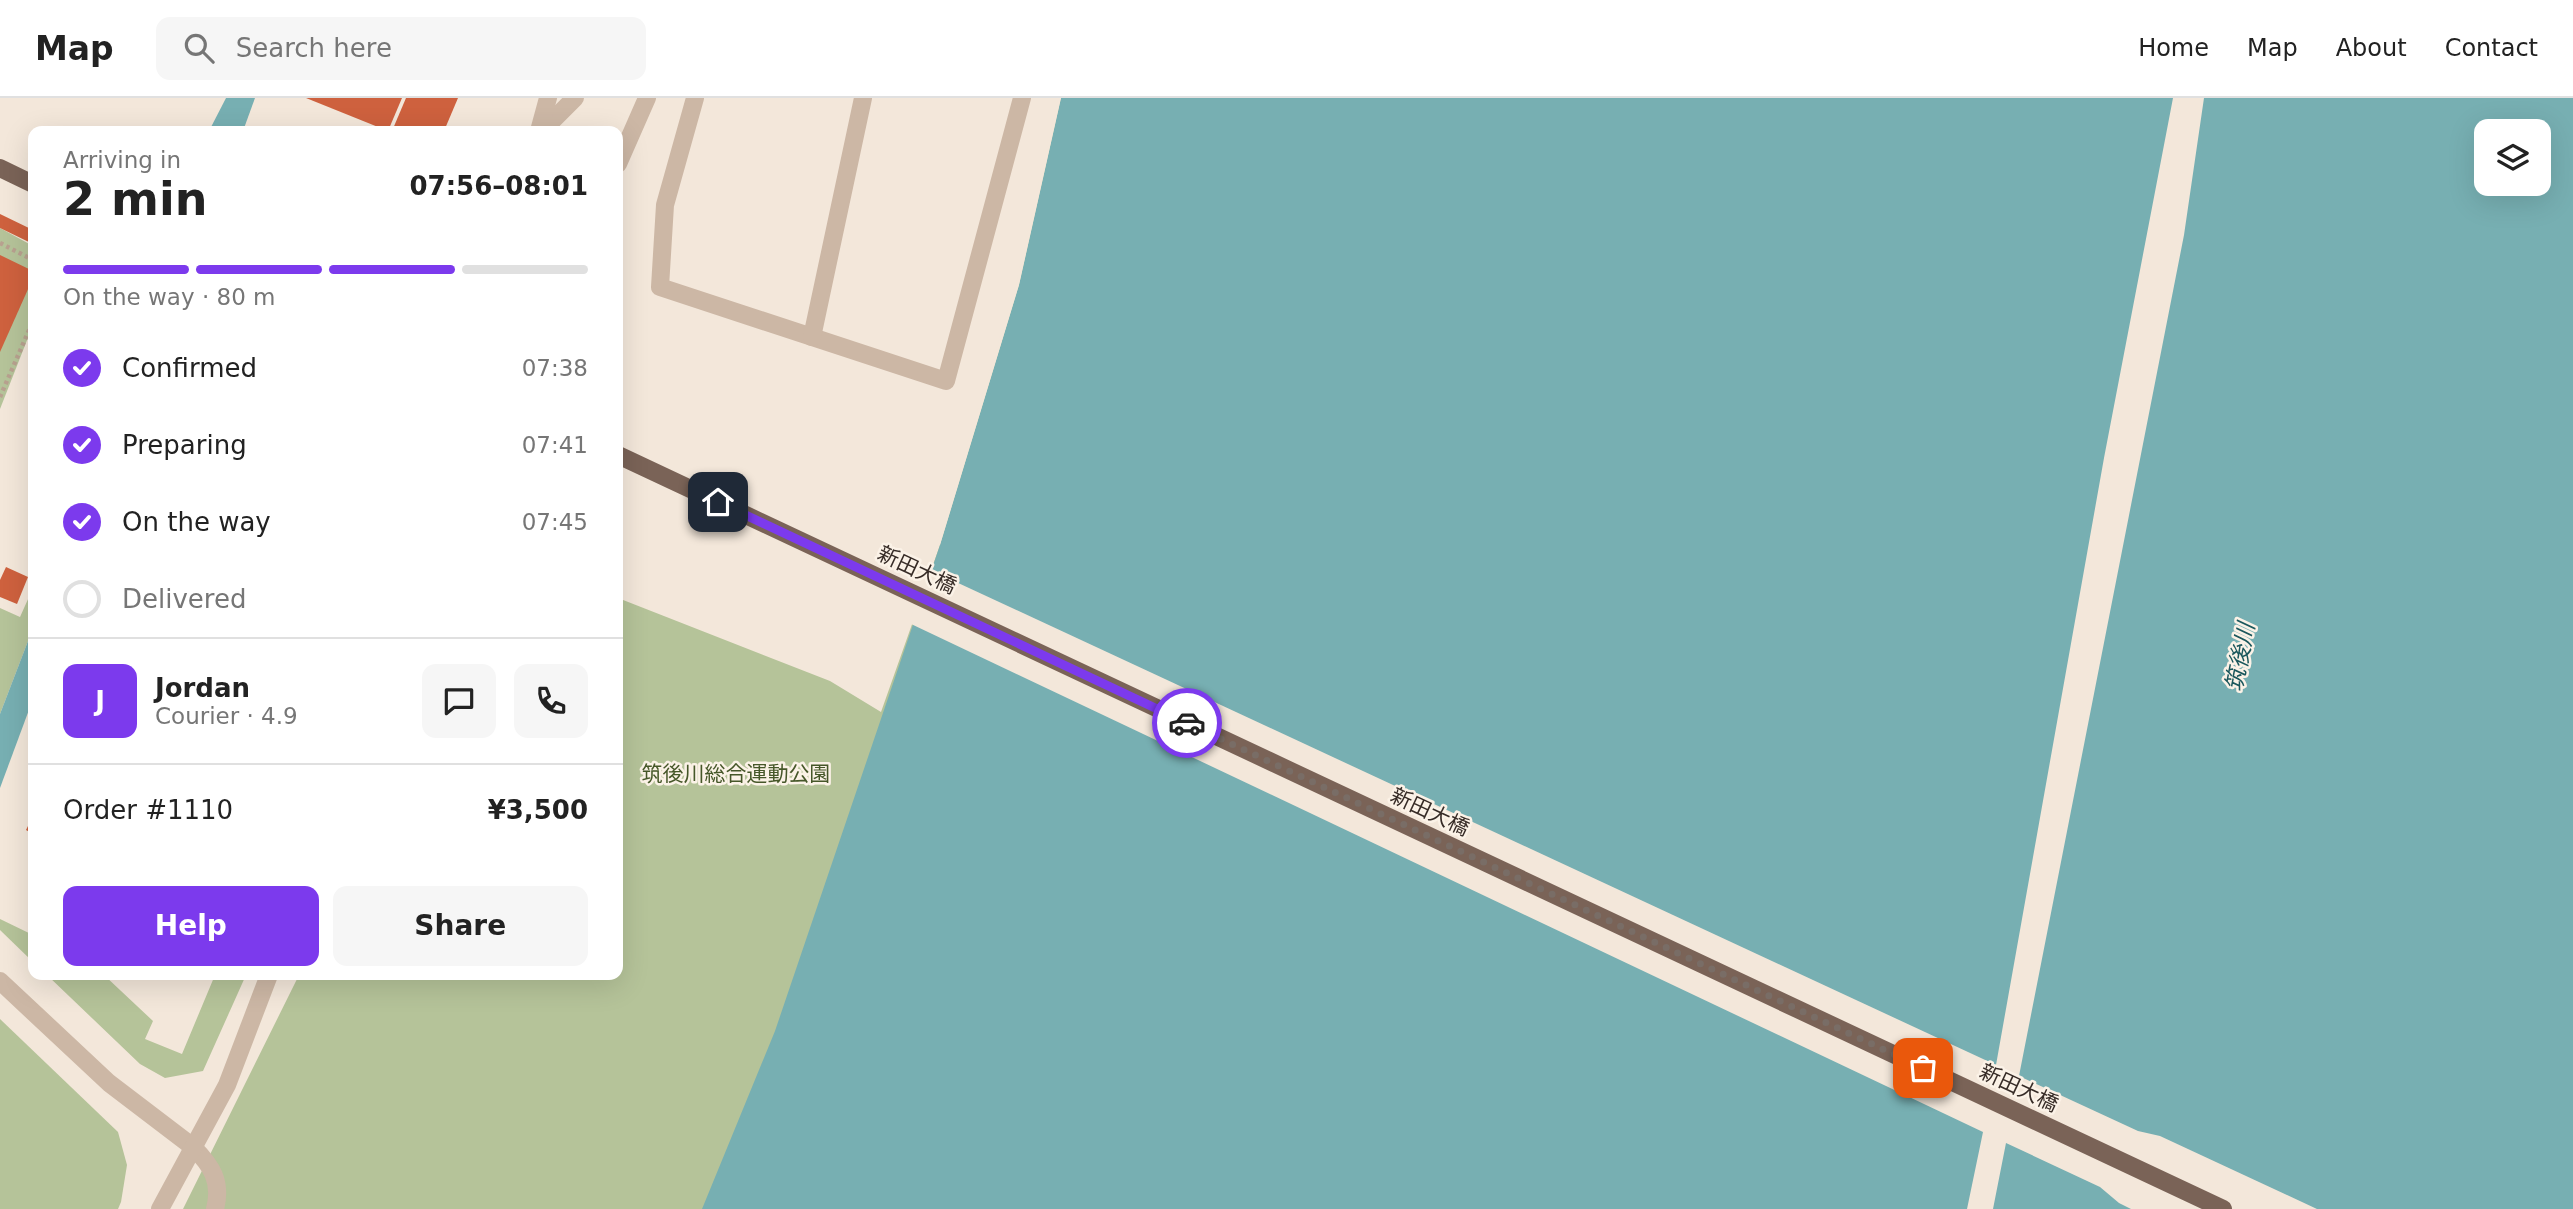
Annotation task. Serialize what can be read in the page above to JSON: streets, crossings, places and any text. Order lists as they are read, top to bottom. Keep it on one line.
{"streets":{"main road":["新田大橋"]},"water":["筑後川"],"parks":["筑後川総合運動公園"],"page":{"header":"Map","search":"Search here","nav":["Home","Map","About","Contact"],"heading":["2 min","Arriving in","07:56–08:01"],"panel":["Jordan","Courier · 4.9","Order #1110","¥3,500"],"bar":"On the way · 80 m","list":[["Confirmed","07:38"],["Preparing","07:41"],["On the way","07:45"],"Delivered"],"round":"J","buttons":["Help","Share"]}}
